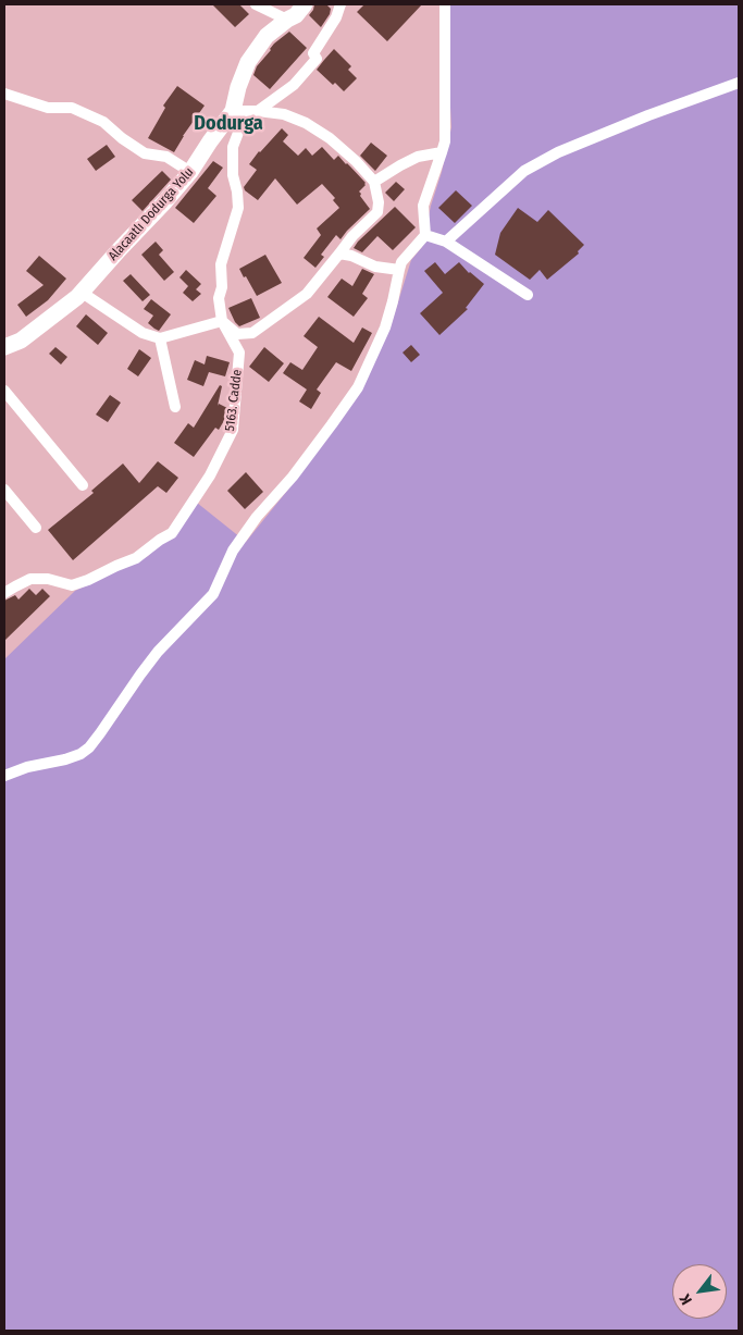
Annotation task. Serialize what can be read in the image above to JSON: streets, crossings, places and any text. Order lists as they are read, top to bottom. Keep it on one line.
{"streets":{"street":["Alacaatlı Dodurga Yolu","5163. Cadde"]},"districts":["Dodurga"],"north":"bottom left"}
